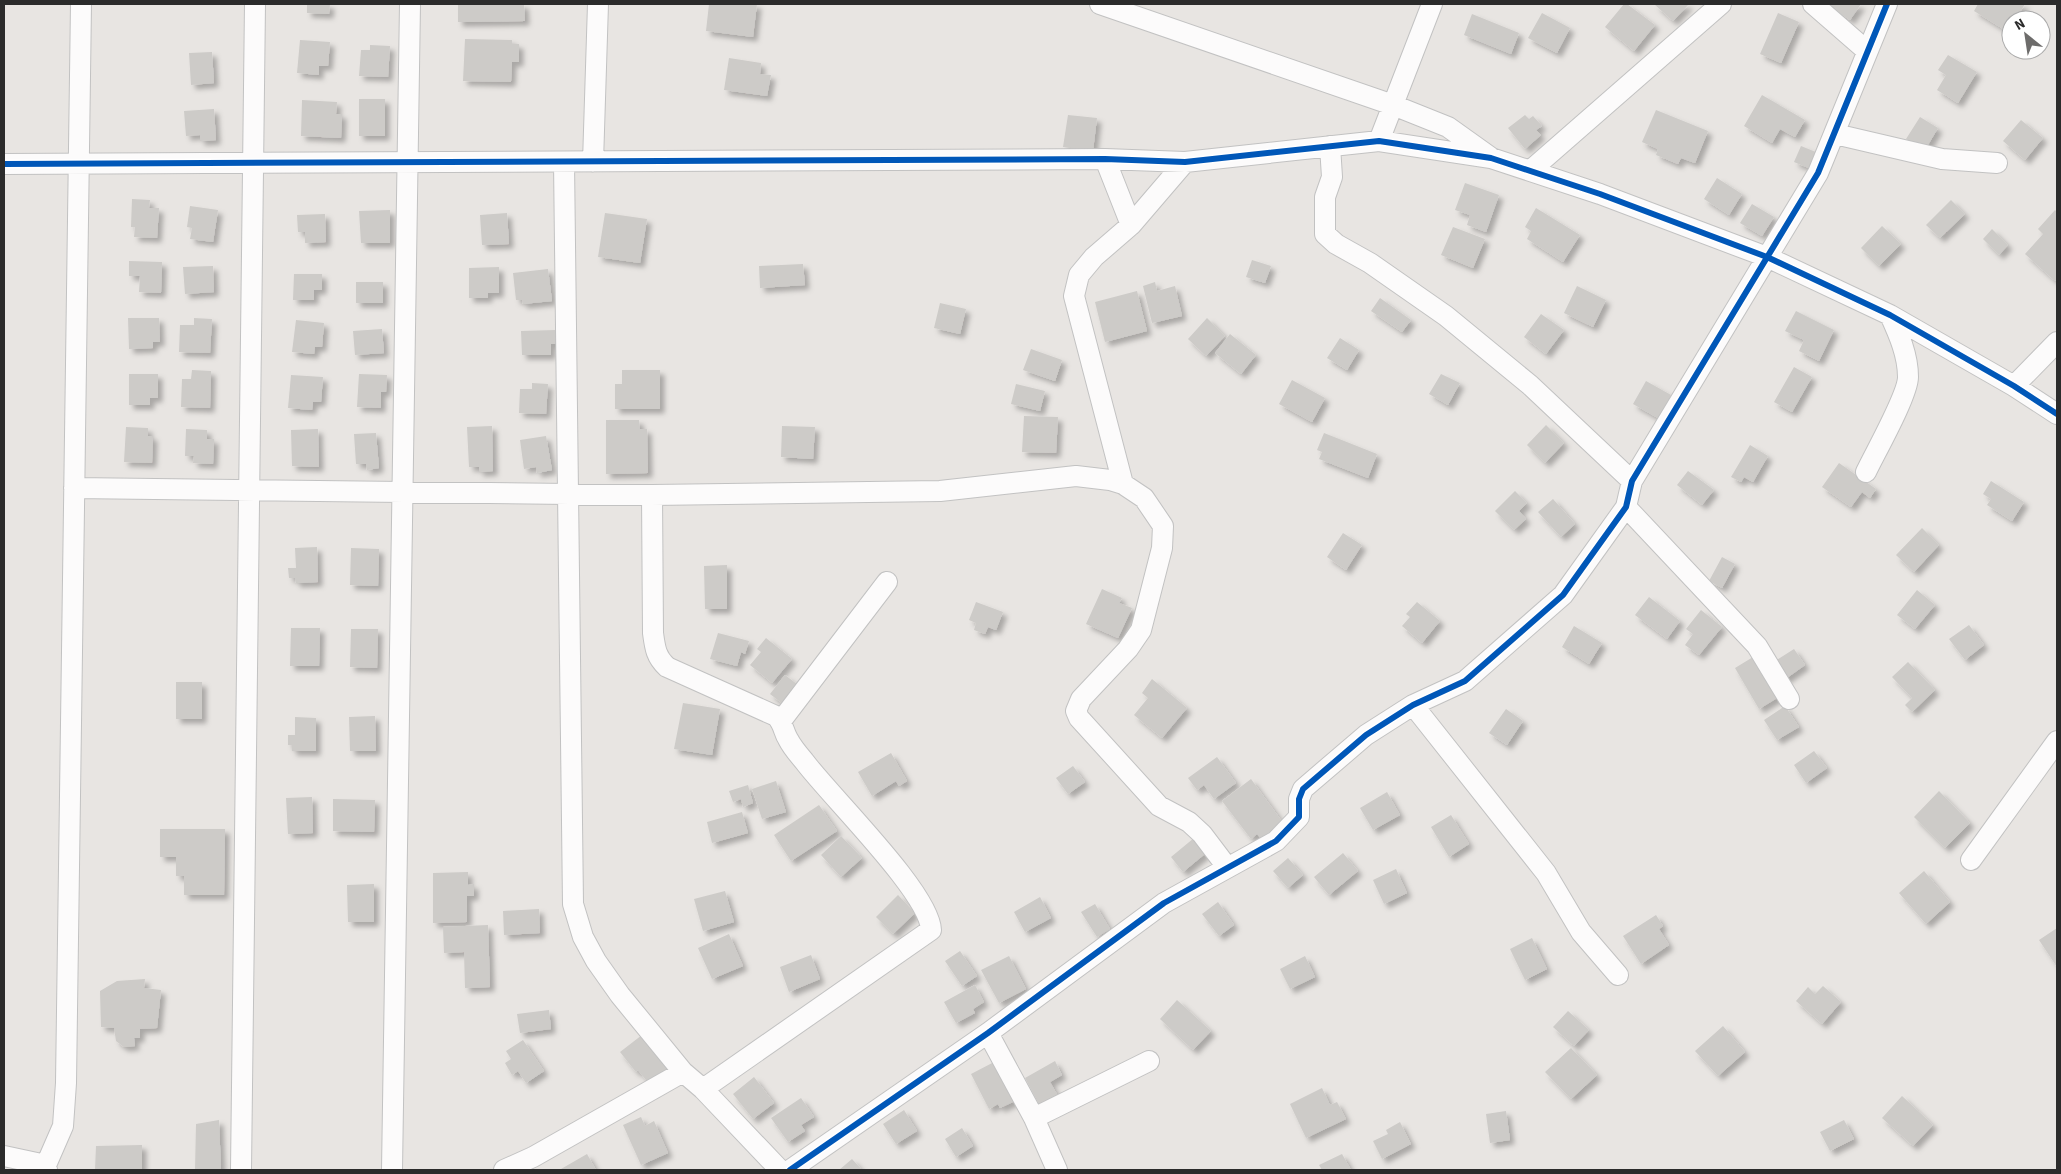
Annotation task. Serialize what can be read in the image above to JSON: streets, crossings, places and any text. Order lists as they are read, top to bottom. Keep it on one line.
{"north":"top left"}
